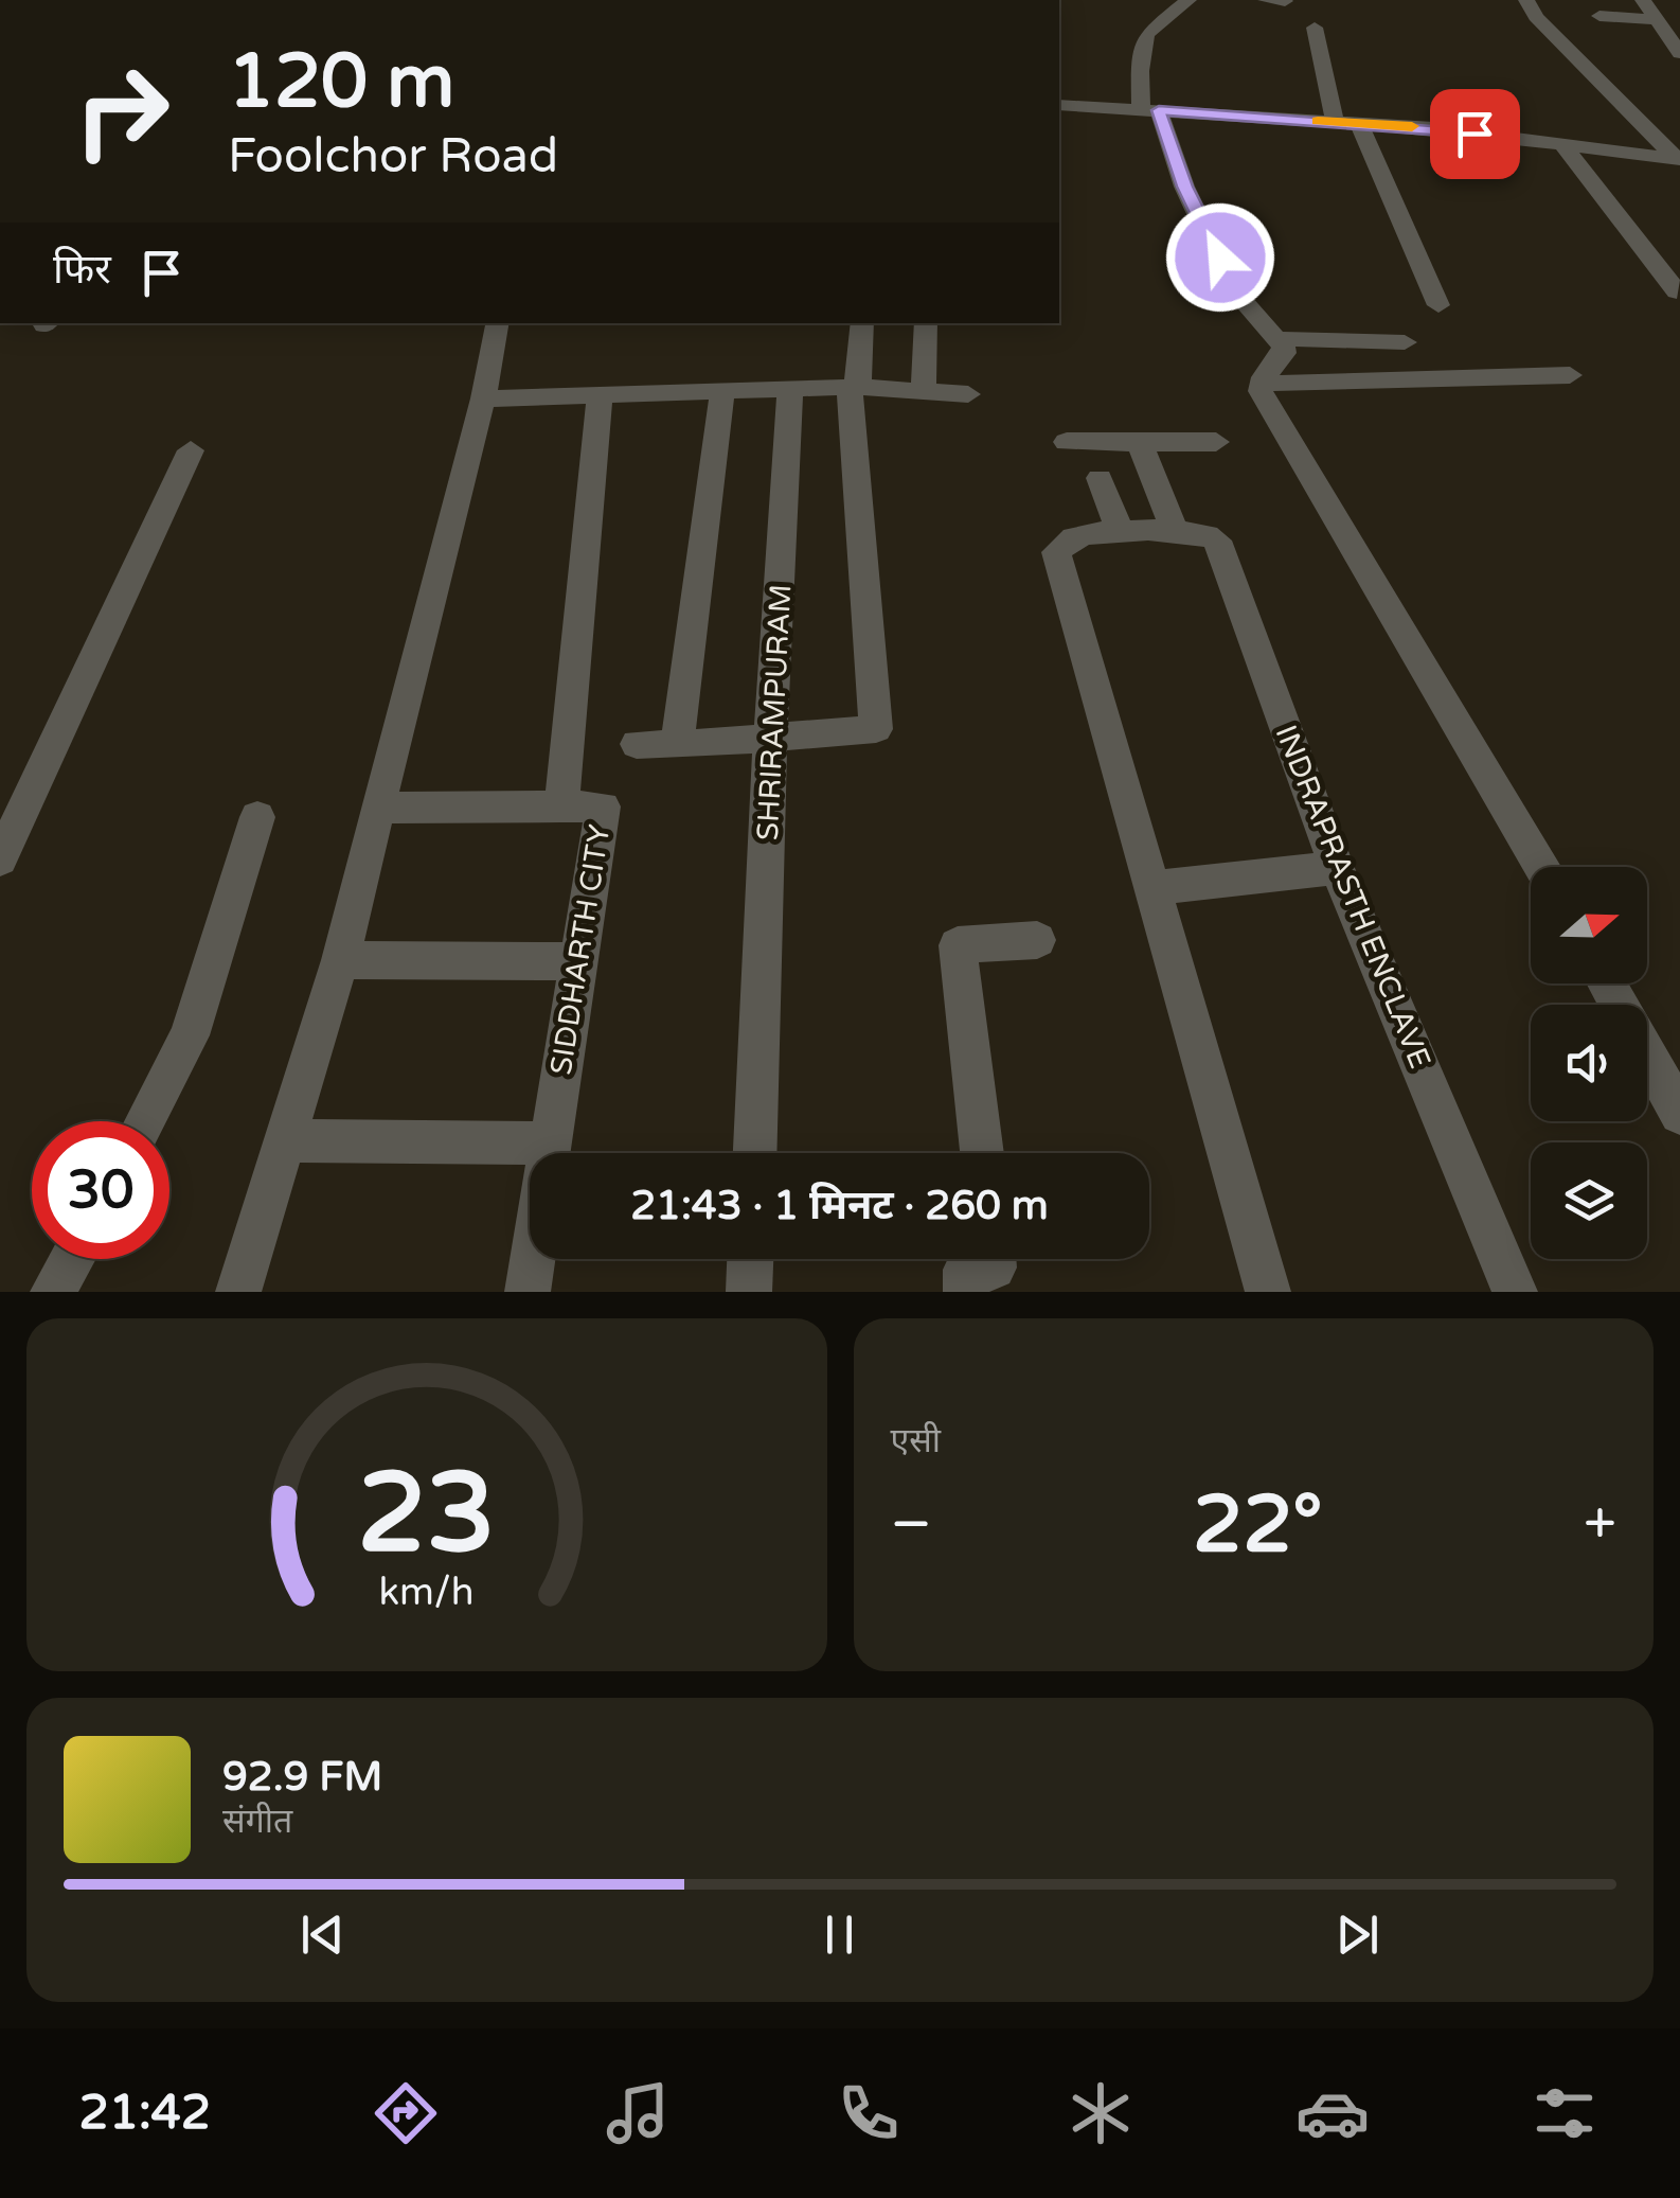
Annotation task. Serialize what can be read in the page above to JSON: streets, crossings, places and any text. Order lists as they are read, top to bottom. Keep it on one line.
{"streets":{"street":["SHRIRAMPURAM","INDRAPRASTH ENCLAVE","SIDDHARTH CITY"]},"north":"right","page":{"turn":["120 m","Foolchor Road"],"then":"फिर","limit":"30","trip":"21:43 · 1 मिनट · 260 m","tile":"एसी","heat":["−","22°","+"],"song":["92.9 FM","संगीत"],"tabs":"21:42","gauge":["23","km/h"]}}
